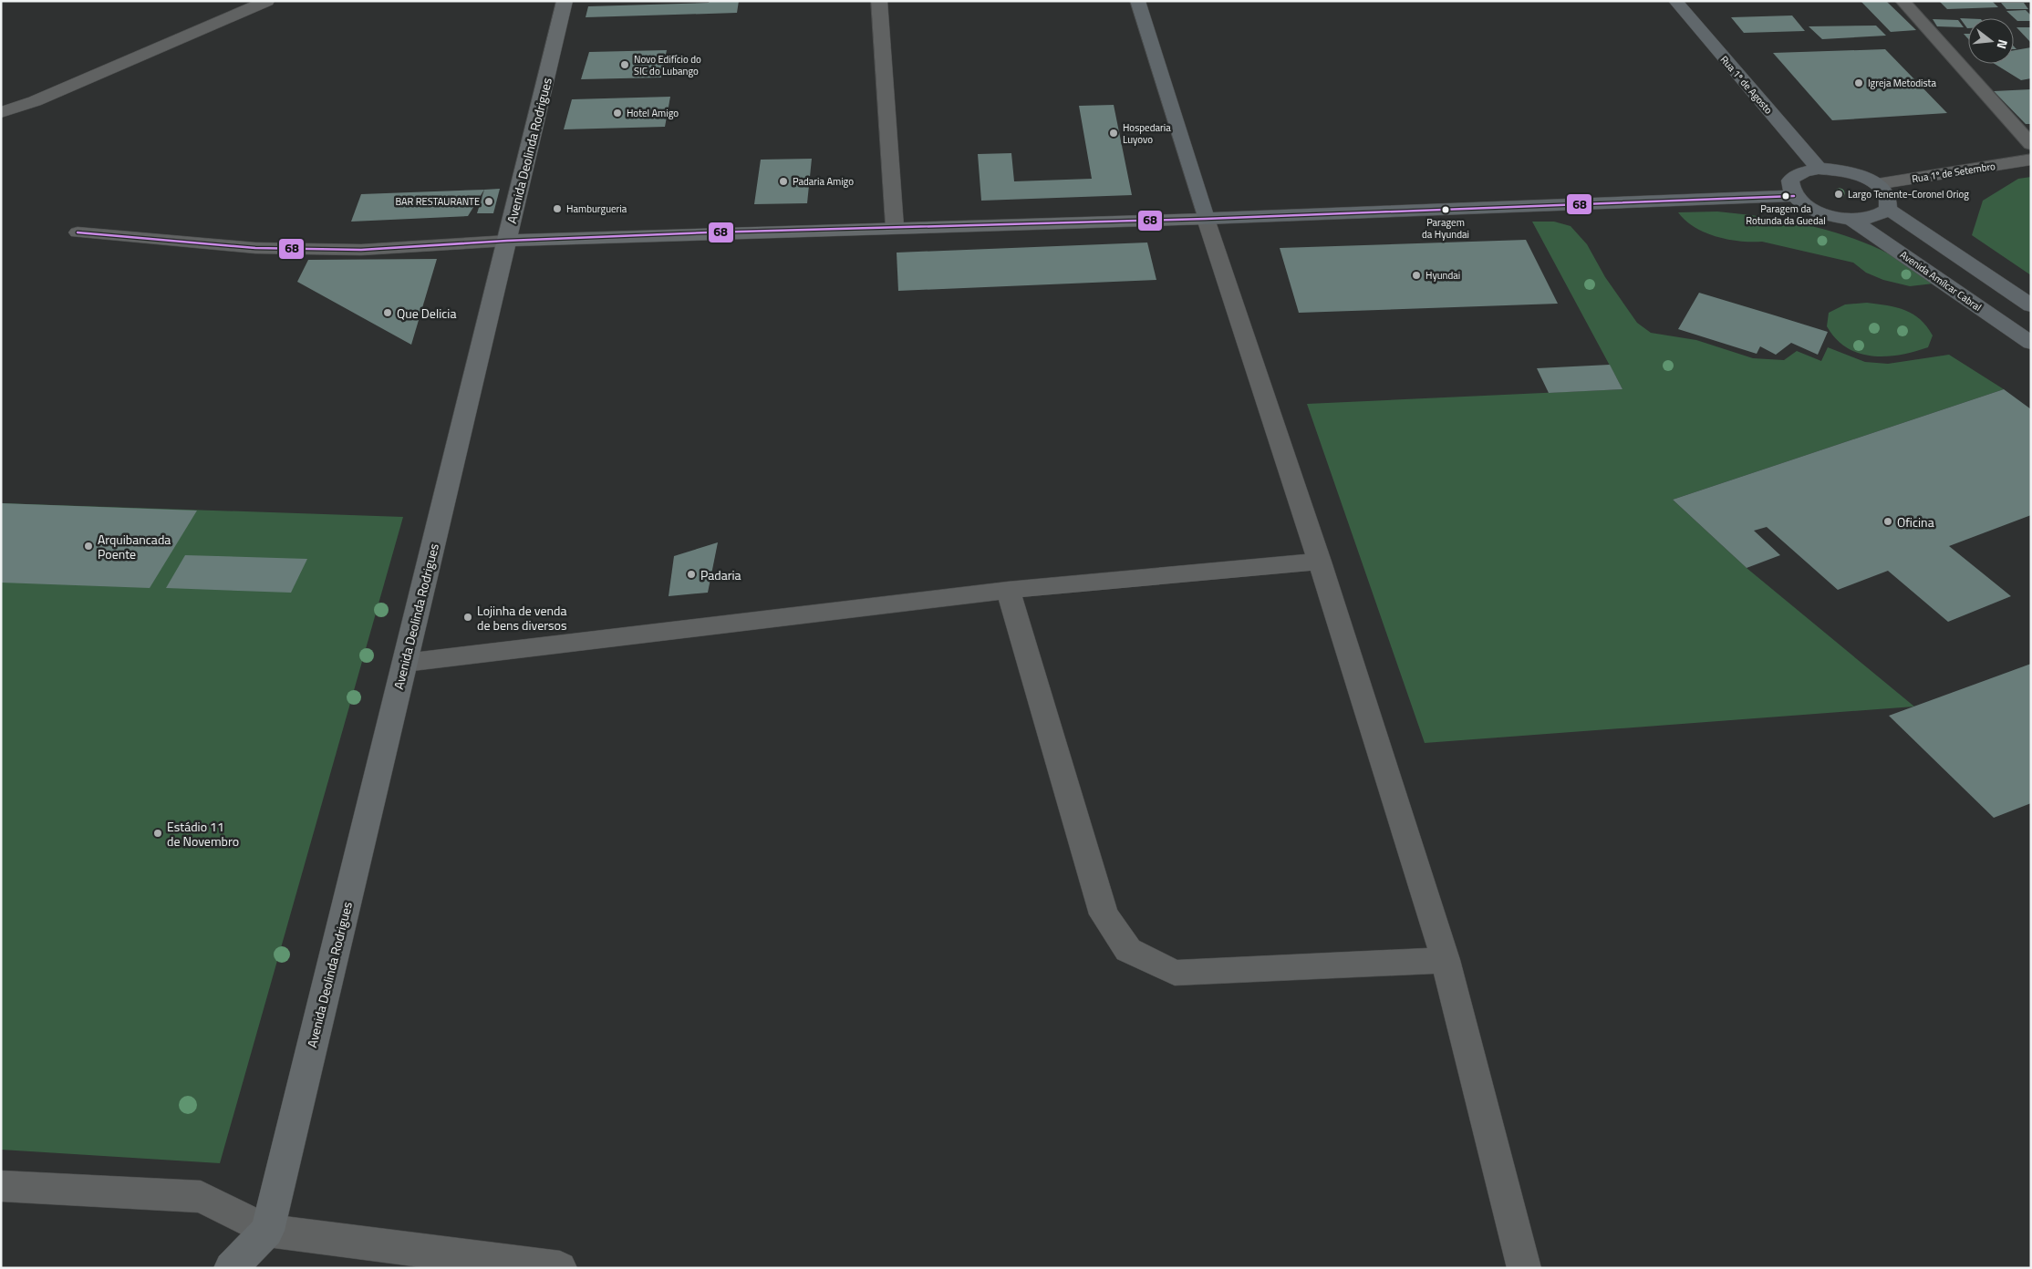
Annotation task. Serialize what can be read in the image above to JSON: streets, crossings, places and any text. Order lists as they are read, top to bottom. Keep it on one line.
{"streets":{"main road":["Rua 1º de Agosto","Avenida Amílcar Cabral"],"street":["Avenida Deolinda Rodrigues","Rua 1º de Setembro"]},"places":["Novo Edifício do SIC do Lubango","Igreja Metodista","Hotel Amigo","Hospedaria Luyovo","Padaria Amigo","Largo Tenente-Coronel Oriog","Paragem da Rotunda da Guedal","BAR RESTAURANTE","Hamburgueria","Paragem da Hyundai","Hyundai","Que Delicia","Oficina","Arquibancada Poente","Padaria","Lojinha de venda de bens diversos","Estádio 11 de Novembro"],"lines":["transit line 68"],"north":"right"}
